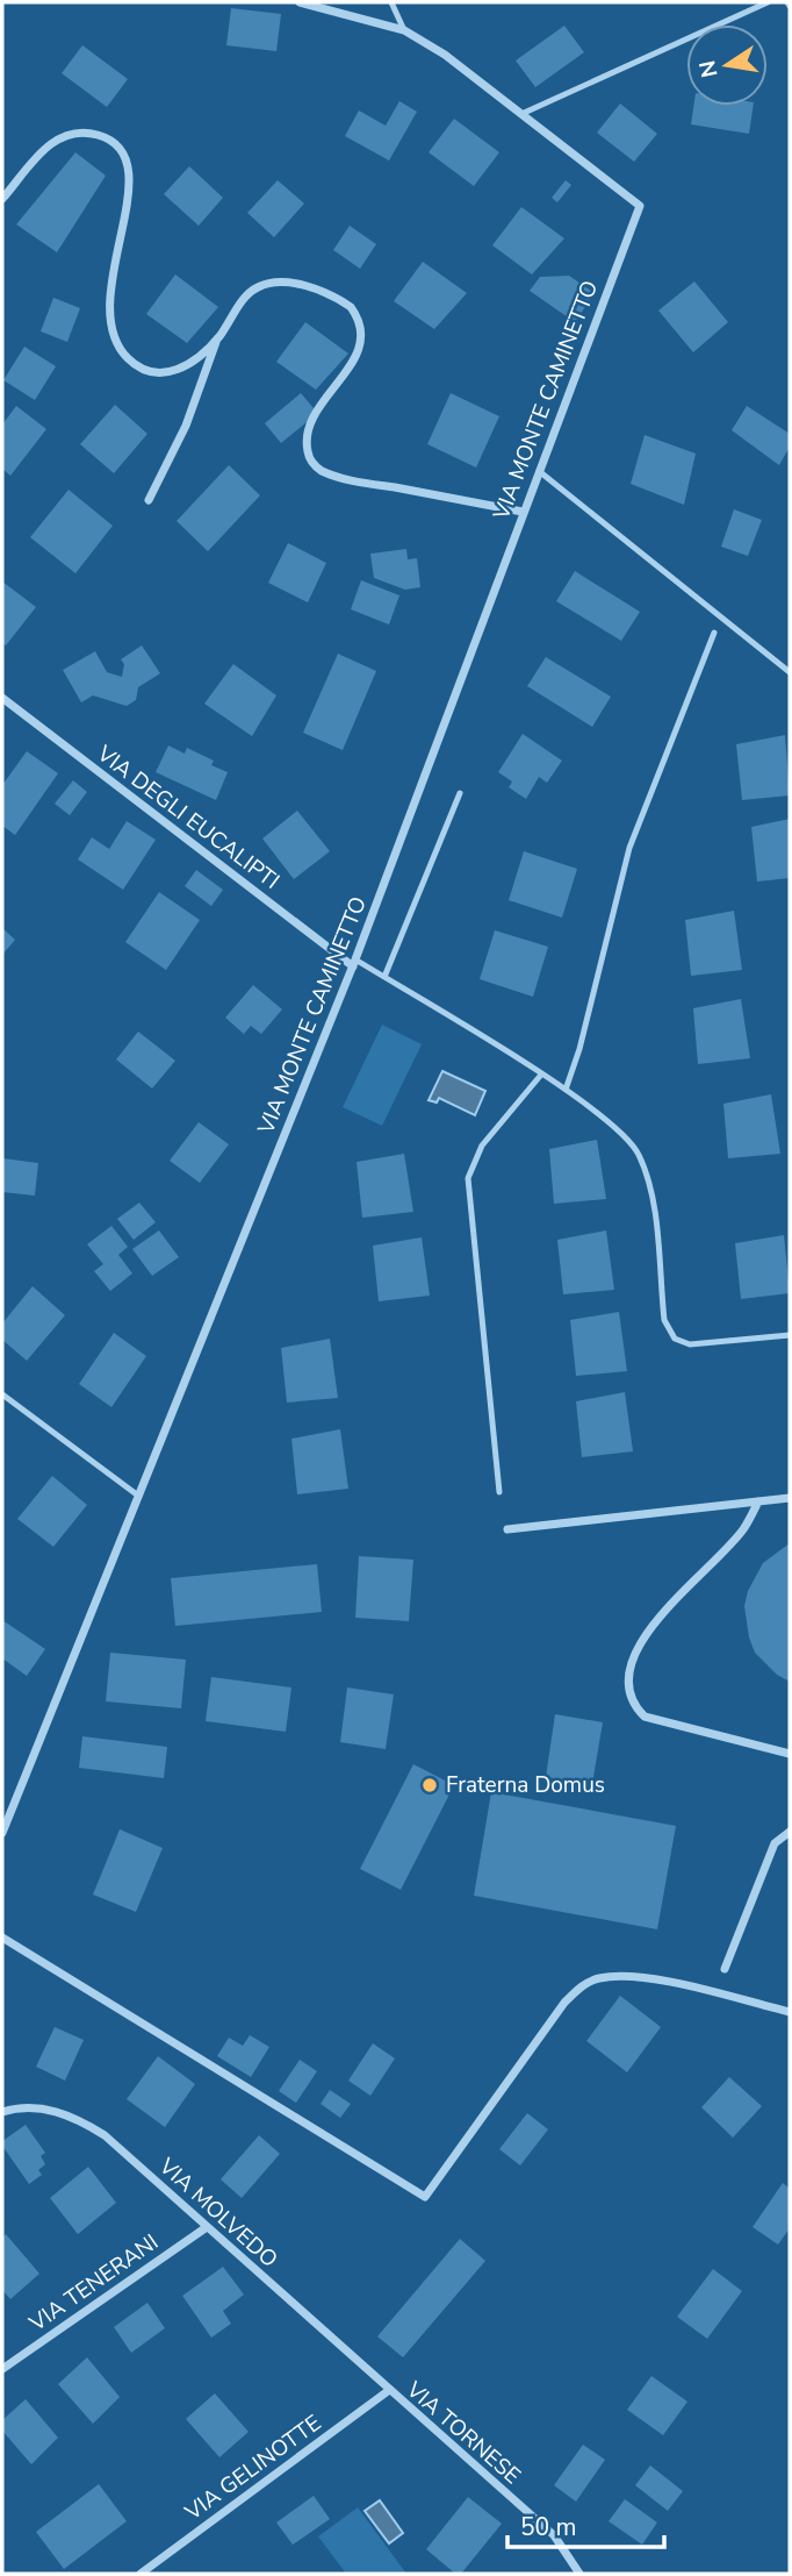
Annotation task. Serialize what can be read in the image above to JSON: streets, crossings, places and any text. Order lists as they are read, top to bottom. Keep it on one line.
{"streets":{"street":["VIA MONTE CAMINETTO","VIA DEGLI EUCALIPTI","VIA MOLVEDO","VIA TENERANI","VIA TORNESE","VIA GELINOTTE"]},"crossings":[["VIA MONTE CAMINETTO","VIA DEGLI EUCALIPTI"],["VIA MOLVEDO","VIA TENERANI"],["VIA MOLVEDO","VIA TORNESE"],["VIA MOLVEDO","VIA GELINOTTE"],["VIA TORNESE","VIA GELINOTTE"]],"places":["Fraterna Domus"],"scale_bar":"50 m","north":"left"}
